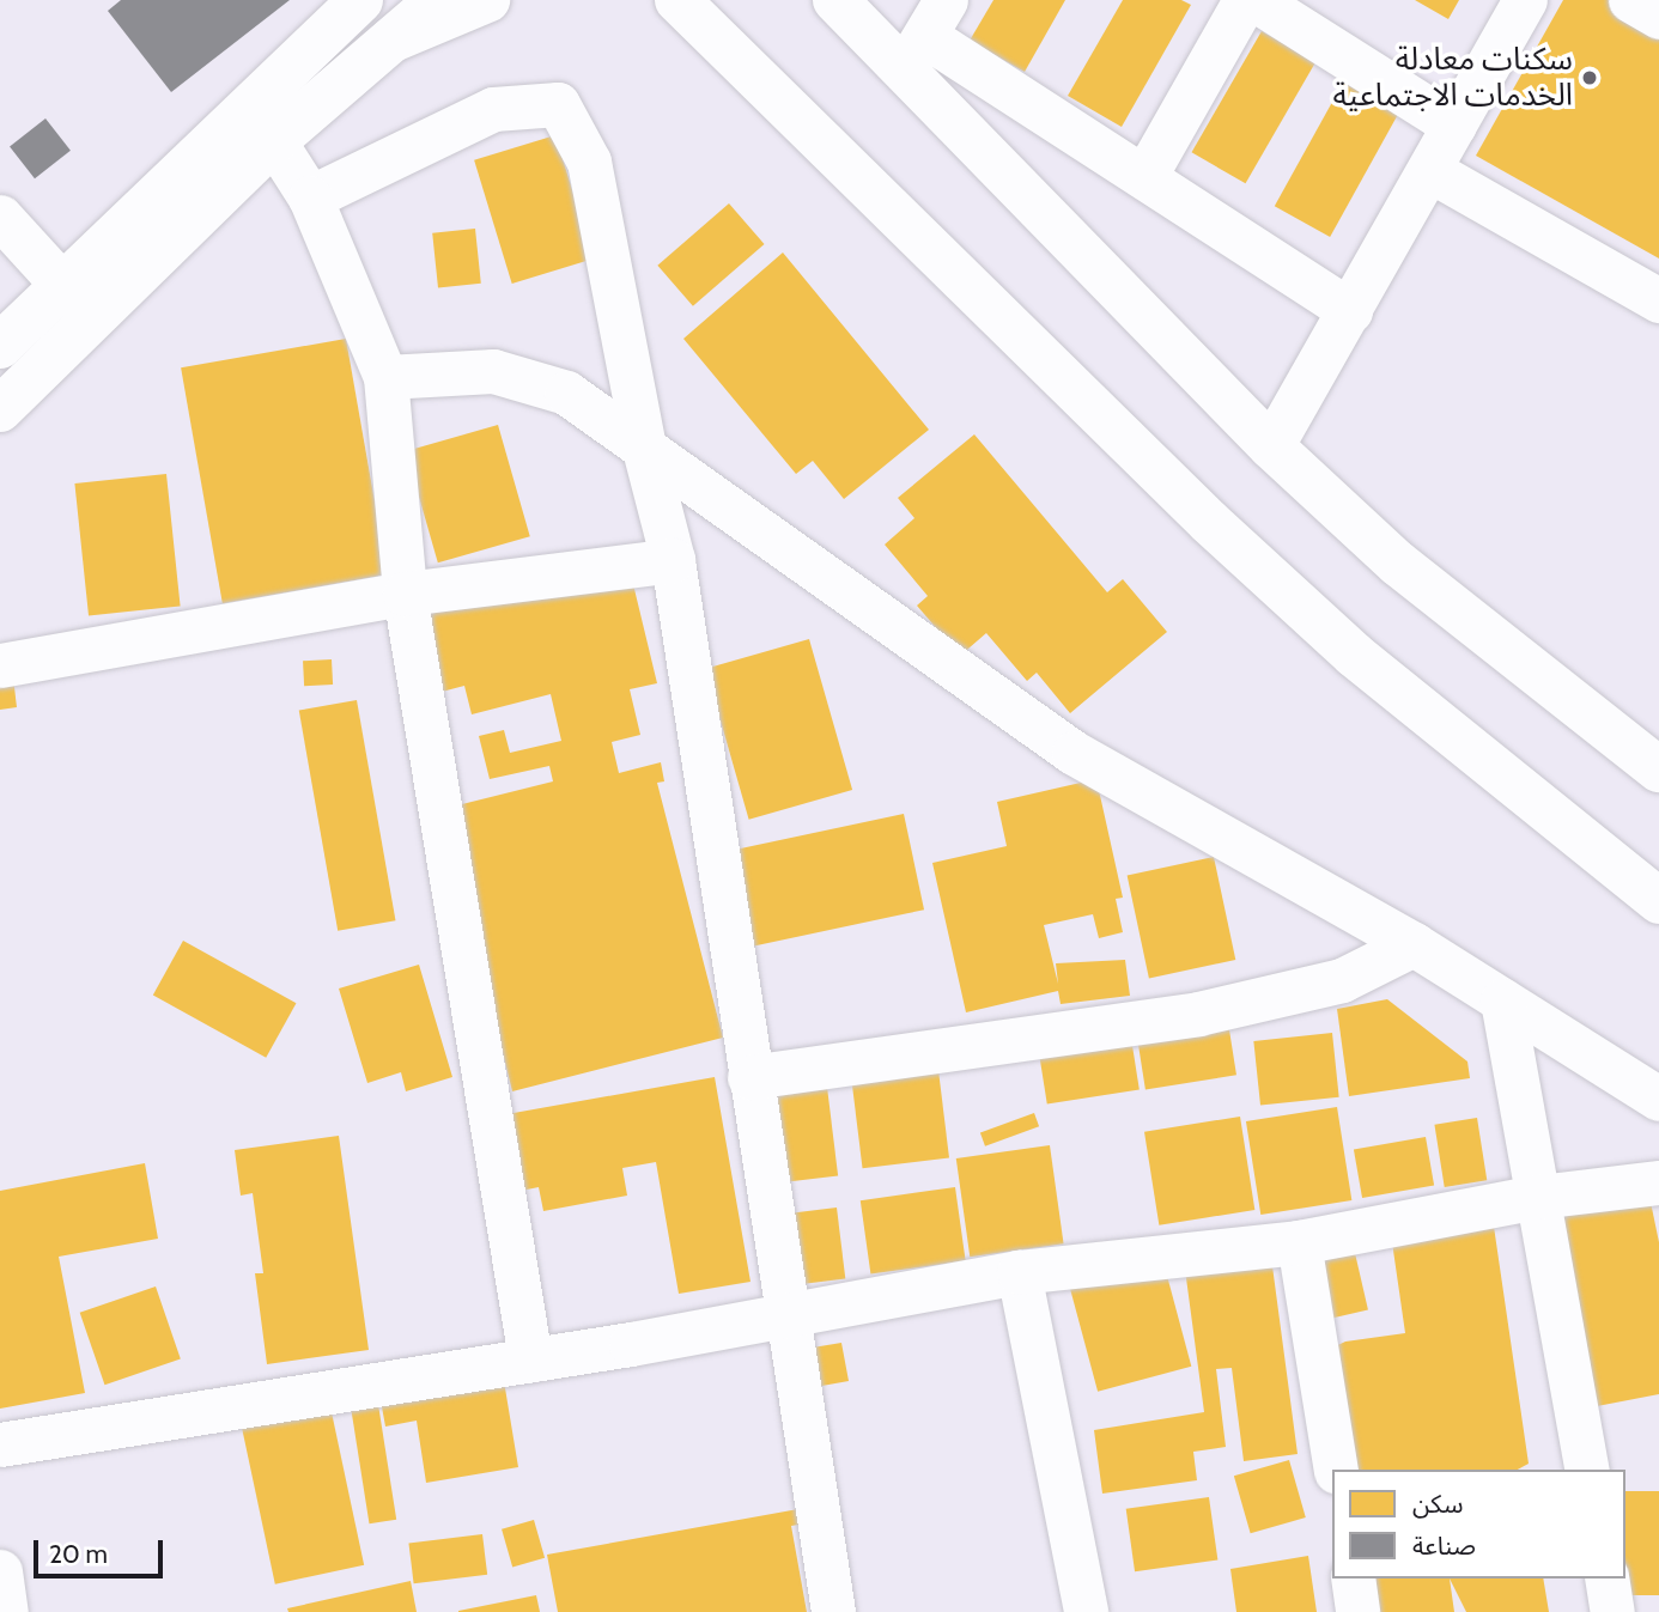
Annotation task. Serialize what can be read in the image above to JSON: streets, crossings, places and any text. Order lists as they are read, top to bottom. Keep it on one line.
{"places":["سكنات معادلة الخدمات الاجتماعية"],"legend":["سكن","صناعة"],"scale_bar":"20 m"}
